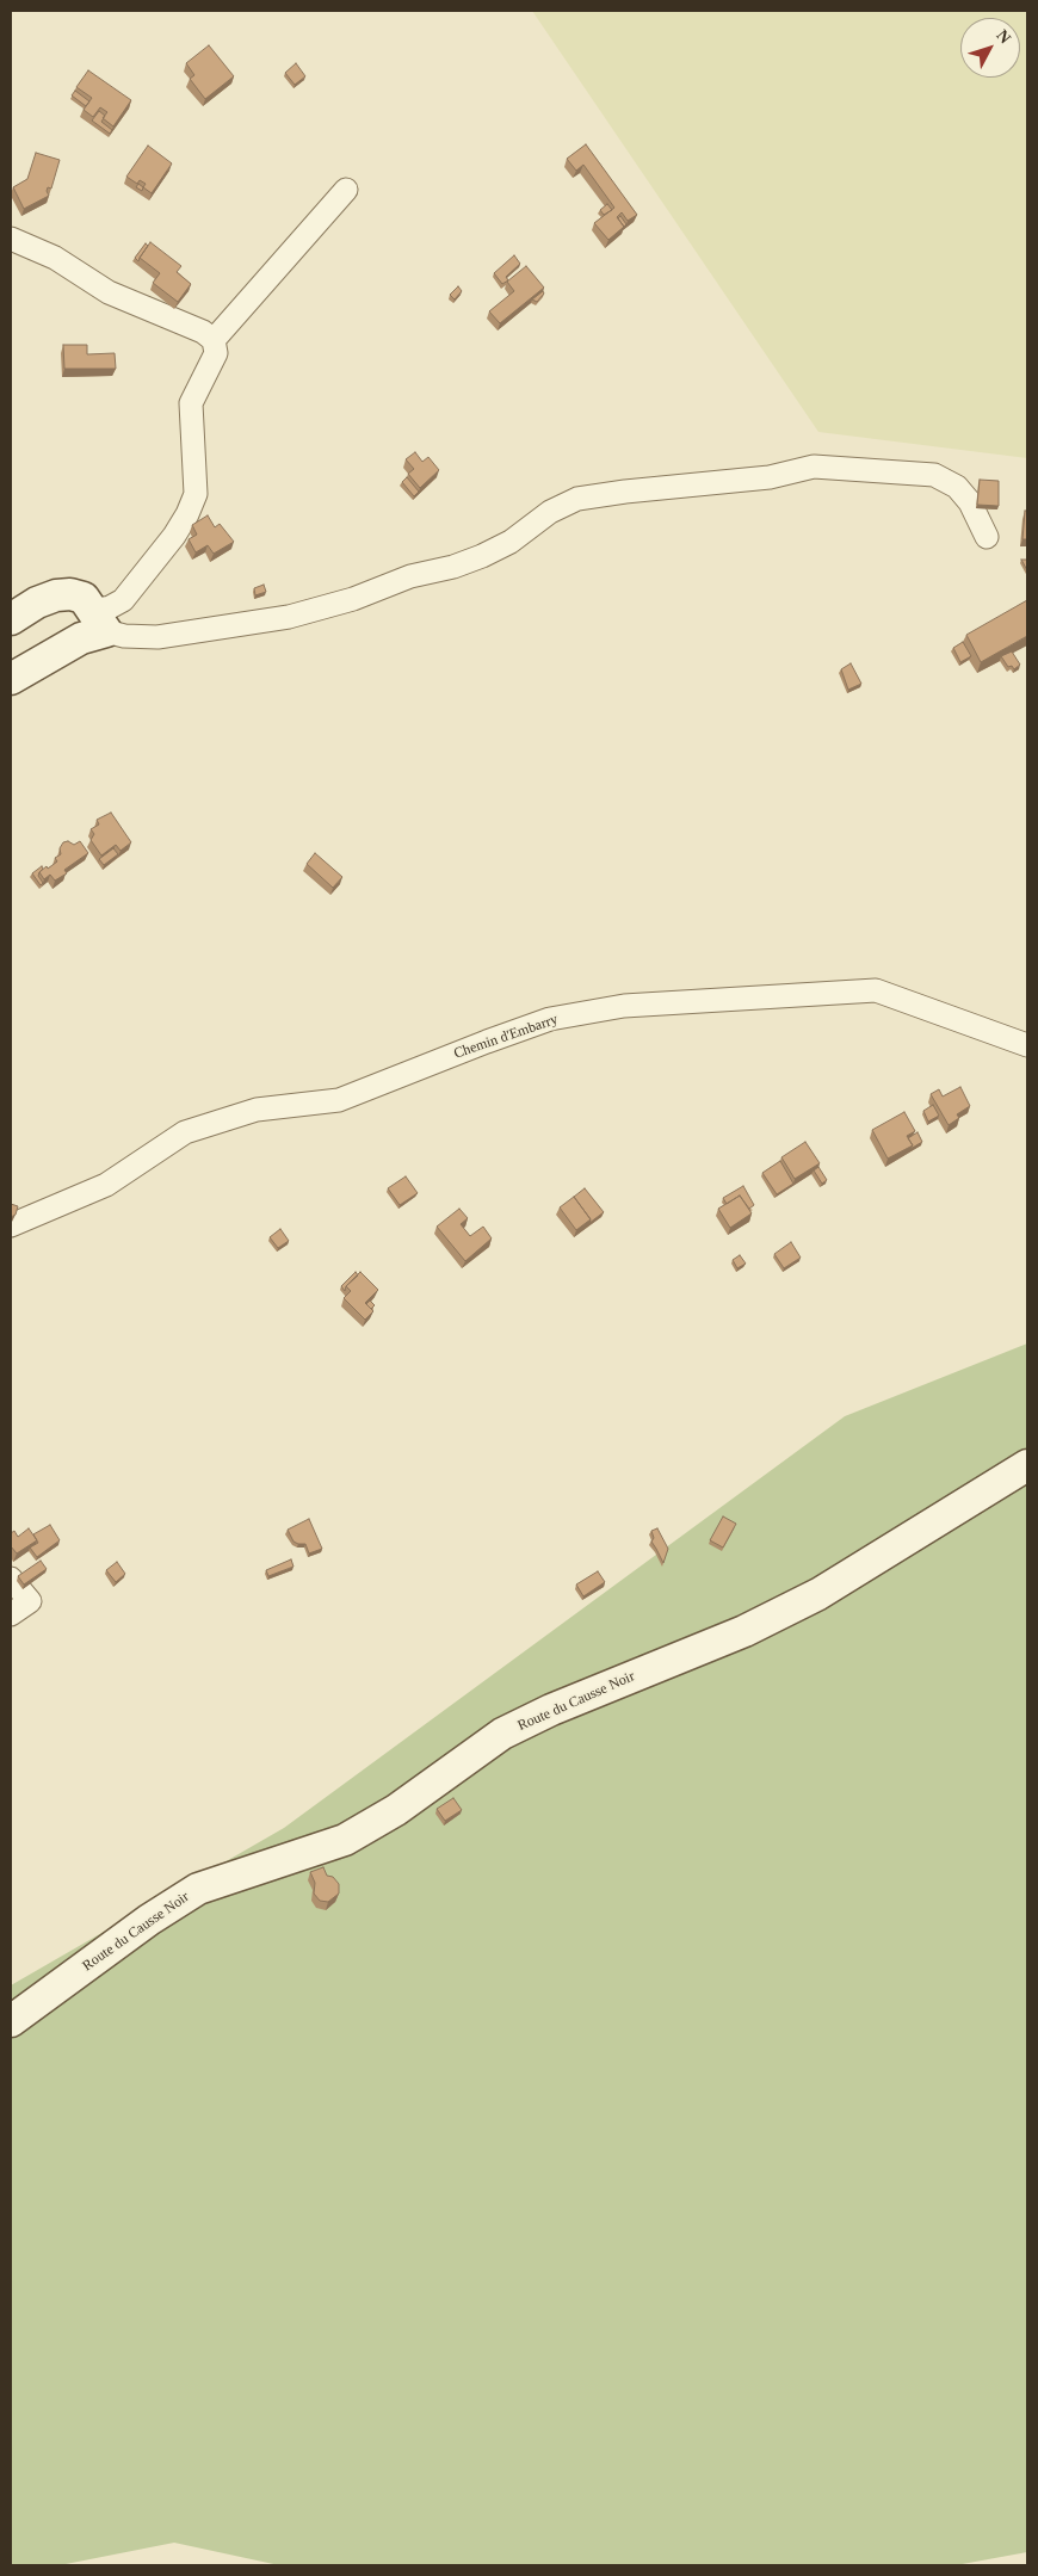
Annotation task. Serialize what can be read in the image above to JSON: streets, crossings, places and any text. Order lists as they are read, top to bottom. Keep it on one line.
{"streets":{"street":["Chemin d'Embarry","Route du Causse Noir"]},"north":"top right"}
